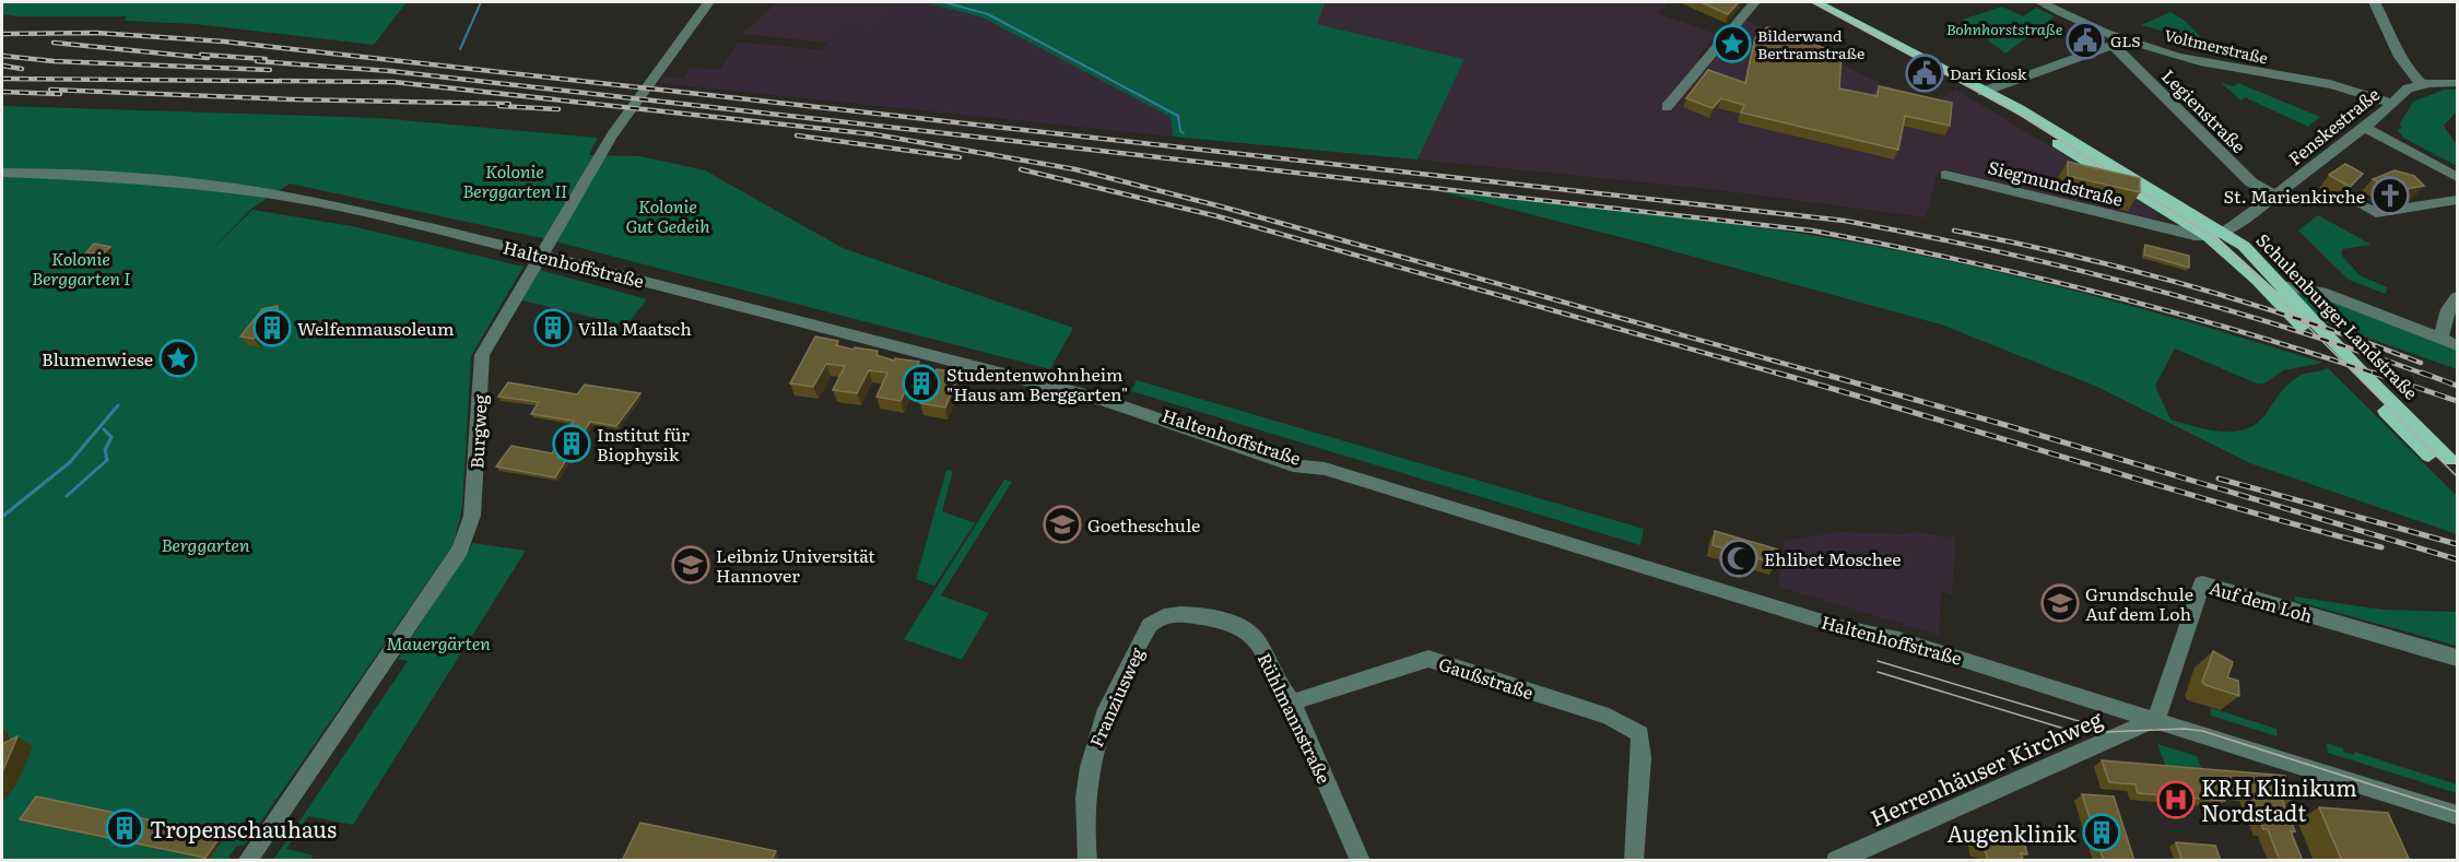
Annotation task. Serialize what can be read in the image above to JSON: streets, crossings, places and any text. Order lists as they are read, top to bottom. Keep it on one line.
{"streets":{"main road":["Schulenburger Landstraße"],"street":["Voltmerstraße","Legienstraße","Fenskestraße","Siegmundstraße","Haltenhoffstraße","Burgweg","Auf dem Loh","Gaußstraße","Franziusweg","Rühlmannstraße","Herrenhäuser Kirchweg"]},"crossings":[["Voltmerstraße","Legienstraße"],["Voltmerstraße","Fenskestraße"],["Legienstraße","Fenskestraße"],["Fenskestraße","Siegmundstraße"],["Fenskestraße","Schulenburger Landstraße"],["Siegmundstraße","Schulenburger Landstraße"],["Haltenhoffstraße","Burgweg"],["Haltenhoffstraße","Auf dem Loh"],["Haltenhoffstraße","Herrenhäuser Kirchweg"],["Auf dem Loh","Herrenhäuser Kirchweg"],["Gaußstraße","Rühlmannstraße"],["Franziusweg","Rühlmannstraße"]],"parks":["Bohnhorststraße","Kolonie Berggarten II","Kolonie Gut Gedeih","Kolonie Berggarten I","Berggarten","Mauergärten"],"places":{"public building":["GLS","Dari Kiosk"],"place":["Bilderwand Bertramstraße","Blumenwiese"],"church":["St. Marienkirche"],"building":["Welfenmausoleum","Villa Maatsch","Studentenwohnheim \"Haus am Berggarten\"","Institut für Biophysik","Tropenschauhaus","Augenklinik"],"school or university":["Goetheschule","Leibniz Universität Hannover","Grundschule Auf dem Loh"],"mosque":["Ehlibet Moschee"],"hospital":["KRH Klinikum Nordstadt"]}}
